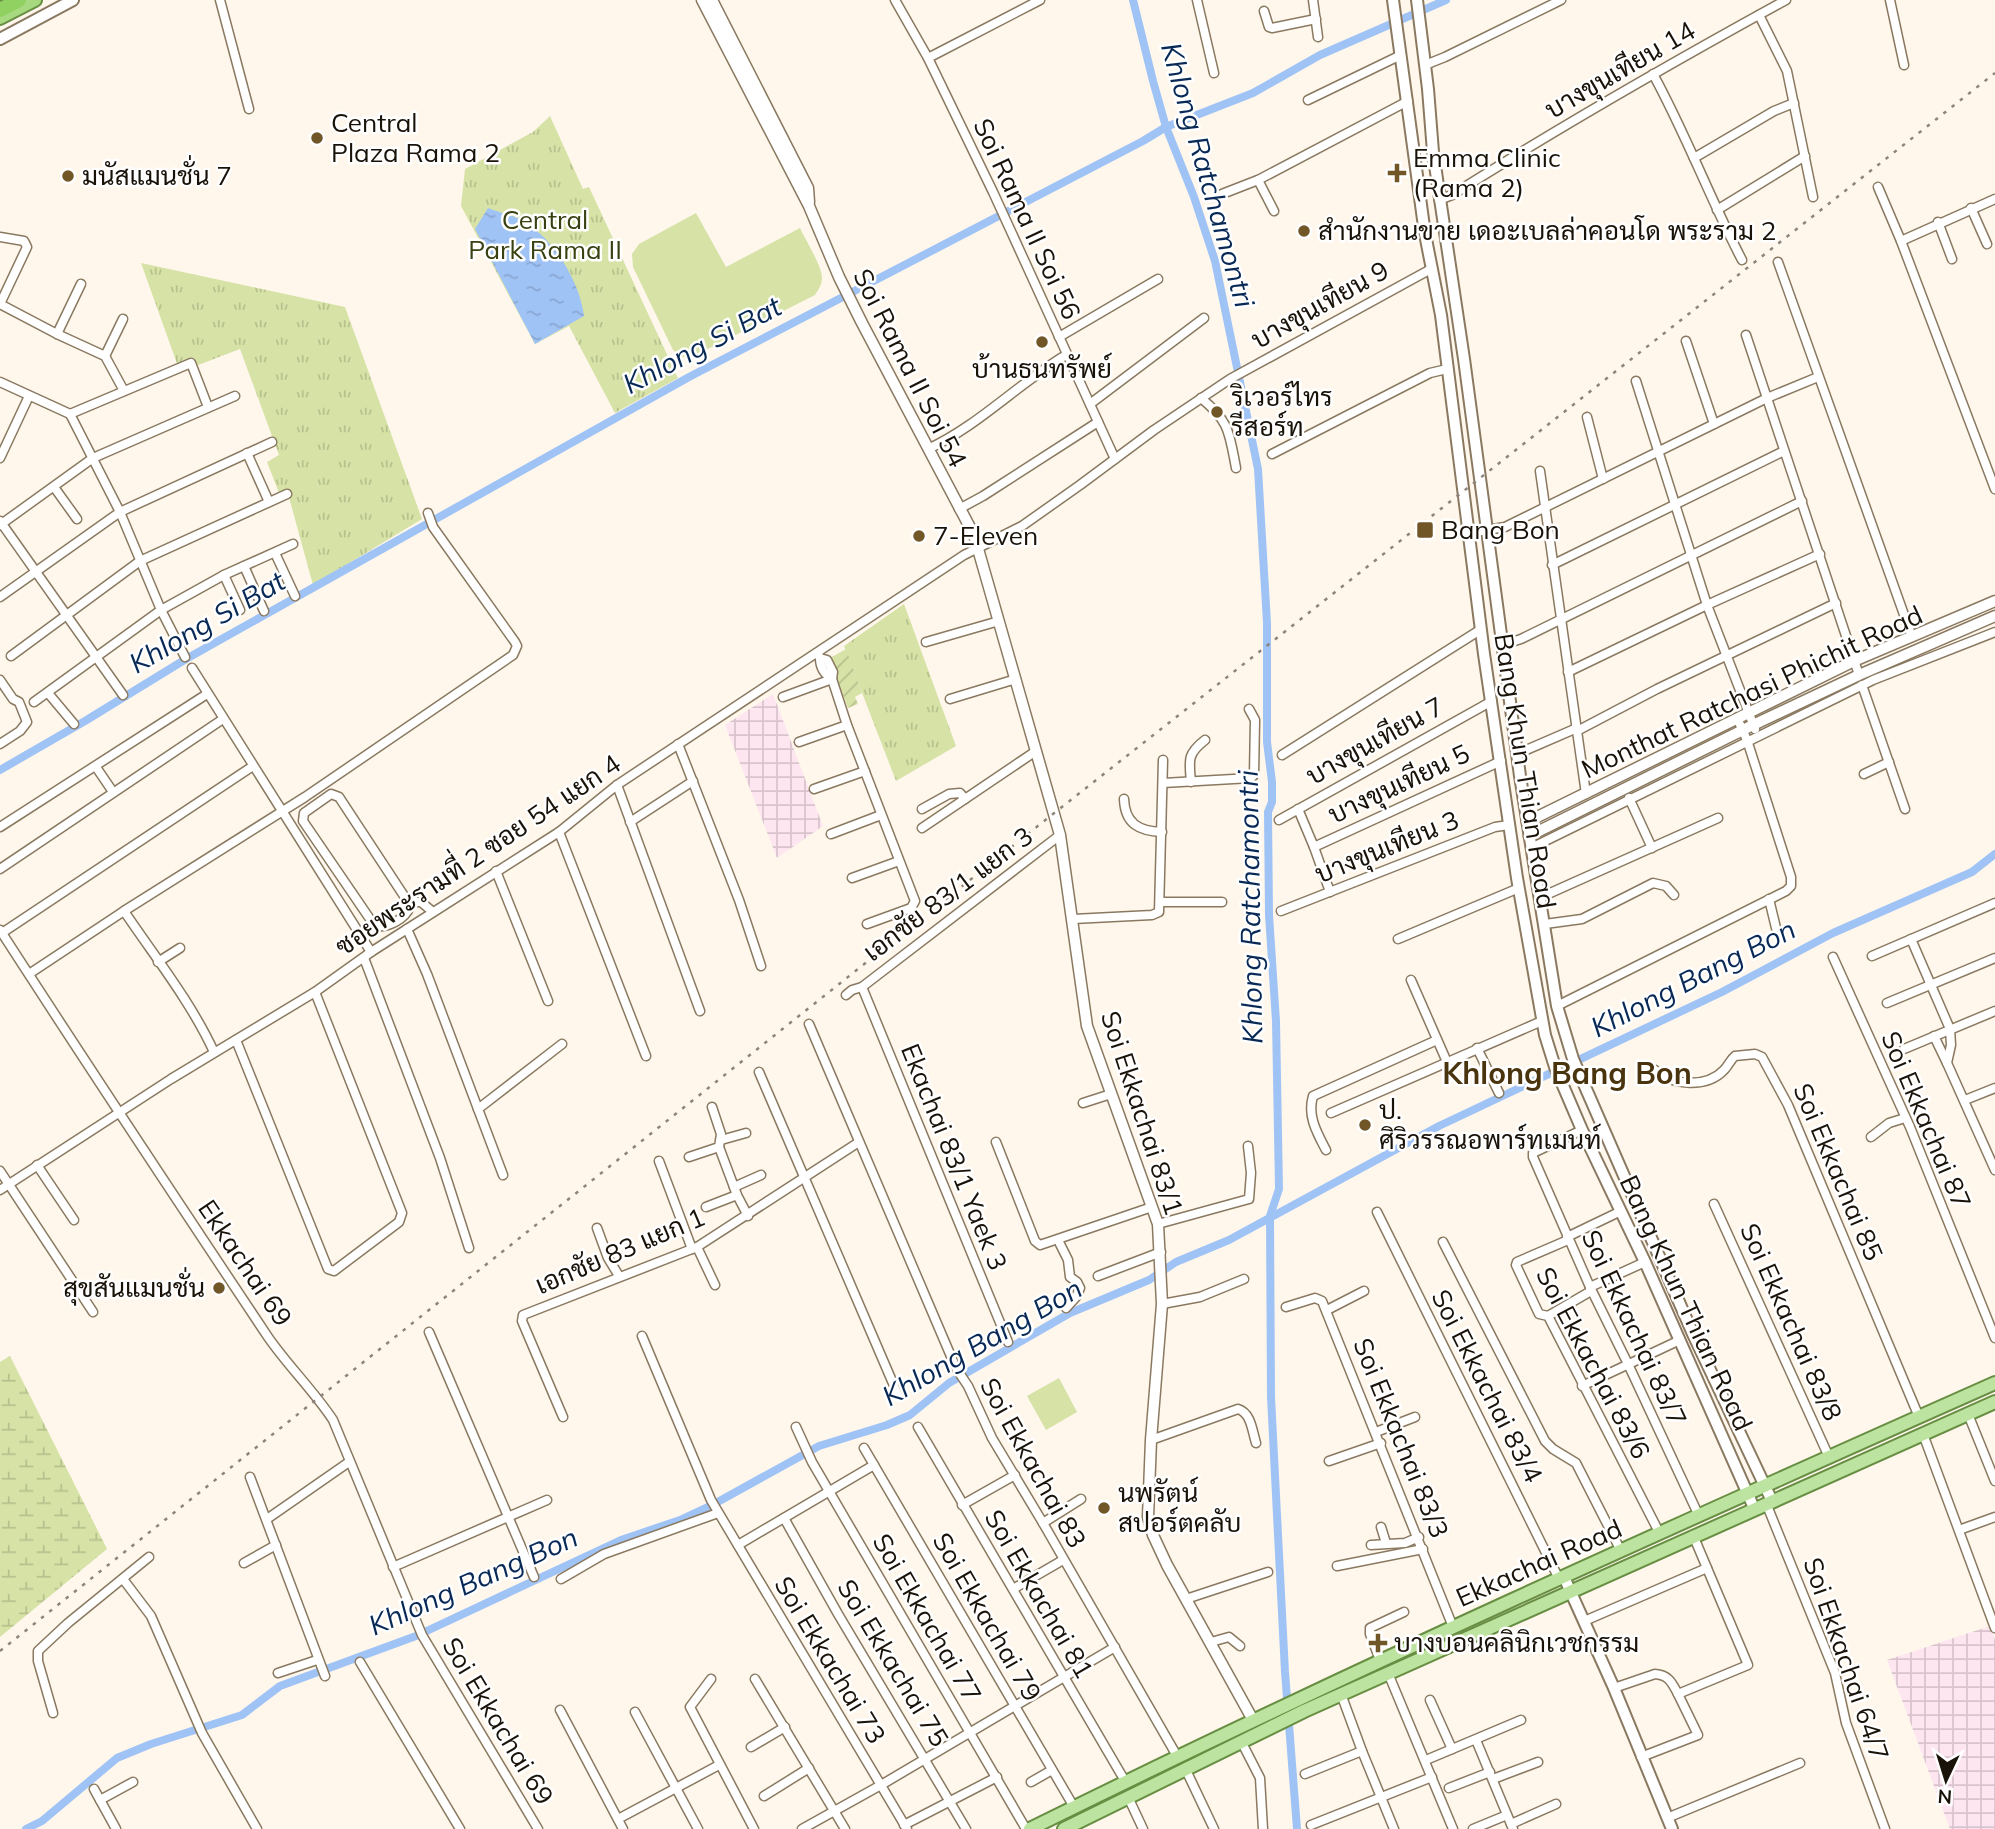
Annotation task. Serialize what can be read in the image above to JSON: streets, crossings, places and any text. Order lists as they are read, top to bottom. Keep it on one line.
{"streets":{"main road":["Bang Khun Thian Road","Ekkachai Road"],"street":["บางขุนเทียน 14","Soi Rama II Soi 56","บางขุนเทียน 9","Soi Rama II Soi 54","Monthat Ratchasi Phichit Road","บางขุนเทียน 7","บางขุนเทียน 5","บางขุนเทียน 3","ซอยพระรามที่ 2 ซอย 54 แยก 4","เอกชัย 83/1 แยก 3","Soi Ekkachai 83/1","Soi Ekkachai 87","Ekachai 83/1 Yaek 3","Soi Ekkachai 85","เอกชัย 83 แยก 1","Ekkachai 69","Soi Ekkachai 83/8","Soi Ekkachai 83/7","Soi Ekkachai 83/6","Soi Ekkachai 83/4","Soi Ekkachai 83/3","Soi Ekkachai 83","Soi Ekkachai 81","Soi Ekkachai 79","Soi Ekkachai 77","Soi Ekkachai 64/7","Soi Ekkachai 73","Soi Ekkachai 75","Soi Ekkachai 69"]},"crossings":[["บางขุนเทียน 14","Bang Khun Thian Road"],["Soi Rama II Soi 56","บางขุนเทียน 9"],["Soi Rama II Soi 56","ซอยพระรามที่ 2 ซอย 54 แยก 4"],["บางขุนเทียน 9","Bang Khun Thian Road"],["บางขุนเทียน 9","ซอยพระรามที่ 2 ซอย 54 แยก 4"],["Soi Rama II Soi 54","ซอยพระรามที่ 2 ซอย 54 แยก 4"],["Soi Rama II Soi 54","Soi Ekkachai 83/1"],["Monthat Ratchasi Phichit Road","Bang Khun Thian Road"],["บางขุนเทียน 7","Bang Khun Thian Road"],["บางขุนเทียน 7","บางขุนเทียน 5"],["Bang Khun Thian Road","บางขุนเทียน 5"],["Bang Khun Thian Road","บางขุนเทียน 3"],["Bang Khun Thian Road","Soi Ekkachai 83/7"],["Bang Khun Thian Road","Ekkachai Road"],["Bang Khun Thian Road","Soi Ekkachai 64/7"],["ซอยพระรามที่ 2 ซอย 54 แยก 4","Soi Ekkachai 83/1"],["ซอยพระรามที่ 2 ซอย 54 แยก 4","Ekkachai 69"],["เอกชัย 83/1 แยก 3","Soi Ekkachai 83/1"],["เอกชัย 83/1 แยก 3","Ekachai 83/1 Yaek 3"],["Soi Ekkachai 83/1","Ekkachai Road"],["Soi Ekkachai 85","Ekkachai Road"],["เอกชัย 83 แยก 1","Soi Ekkachai 83"],["Ekkachai 69","Soi Ekkachai 69"],["Soi Ekkachai 83/8","Ekkachai Road"],["Soi Ekkachai 83/7","Soi Ekkachai 83/6"],["Soi Ekkachai 83/7","Ekkachai Road"],["Soi Ekkachai 83/6","Ekkachai Road"],["Soi Ekkachai 83/4","Ekkachai Road"],["Soi Ekkachai 83/3","Ekkachai Road"],["Soi Ekkachai 83","Ekkachai Road"],["Ekkachai Road","Soi Ekkachai 81"],["Ekkachai Road","Soi Ekkachai 79"],["Ekkachai Road","Soi Ekkachai 77"],["Ekkachai Road","Soi Ekkachai 64/7"]],"districts":["Khlong Bang Bon"],"water":["Khlong Ratchamontri","Khlong Si Bat","Khlong Bang Bon"],"parks":["Central Park Rama II"],"places":{"other":["Central Plaza Rama 2","มนัสแมนชั่น 7","สำนักงานขาย เดอะเบลล่าคอนโด พระราม 2","บ้านธนทรัพย์","ริเวอร์ไทร รีสอร์ท","7-Eleven","ป. ศิริวรรณอพาร์ทเมนท์","สุขสันแมนชั่น","นพรัตน์ สปอร์ตคลับ"],"health":["Emma Clinic (Rama 2)","บางบอนคลินิกเวชกรรม"],"transit":["Bang Bon"]},"north":"bottom"}
